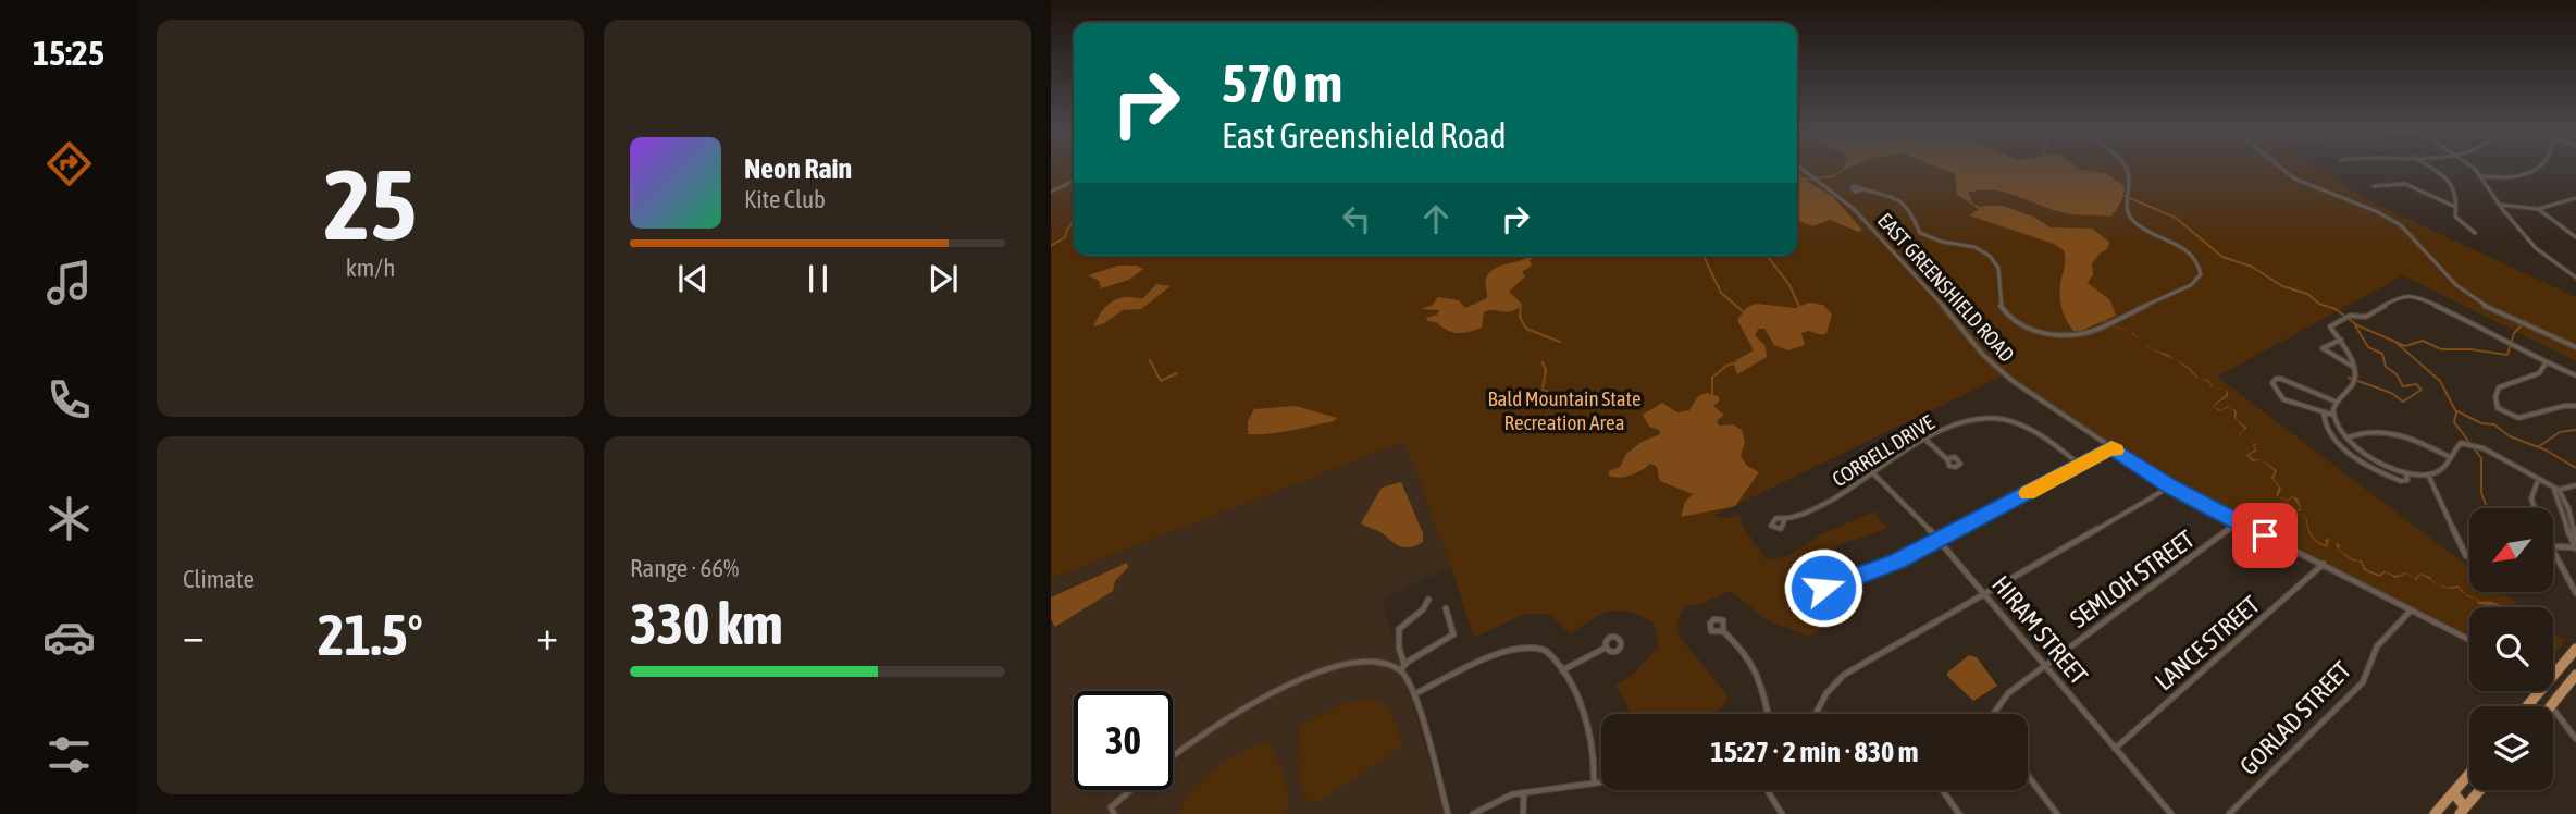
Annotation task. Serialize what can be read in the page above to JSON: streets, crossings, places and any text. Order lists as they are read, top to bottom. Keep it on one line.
{"streets":{"street":["EAST GREENSHIELD ROAD","CORRELL DRIVE","SEMLOH STREET","HIRAM STREET","LANCE STREET","GORLAD STREET"]},"crossings":[["EAST GREENSHIELD ROAD","SEMLOH STREET"],["EAST GREENSHIELD ROAD","LANCE STREET"],["EAST GREENSHIELD ROAD","GORLAD STREET"],["CORRELL DRIVE","HIRAM STREET"],["SEMLOH STREET","HIRAM STREET"],["HIRAM STREET","LANCE STREET"]],"parks":["Bald Mountain State Recreation Area"],"north":"bottom left","page":{"tabs":"15:25","tile":[["25","km/h"],"Climate",["Range · 66%","330 km"]],"turn":["570 m","East Greenshield Road"],"song":["Neon Rain","Kite Club"],"heat":["−","21.5°","+"],"limit":"30","trip":"15:27 · 2 min · 830 m"}}
